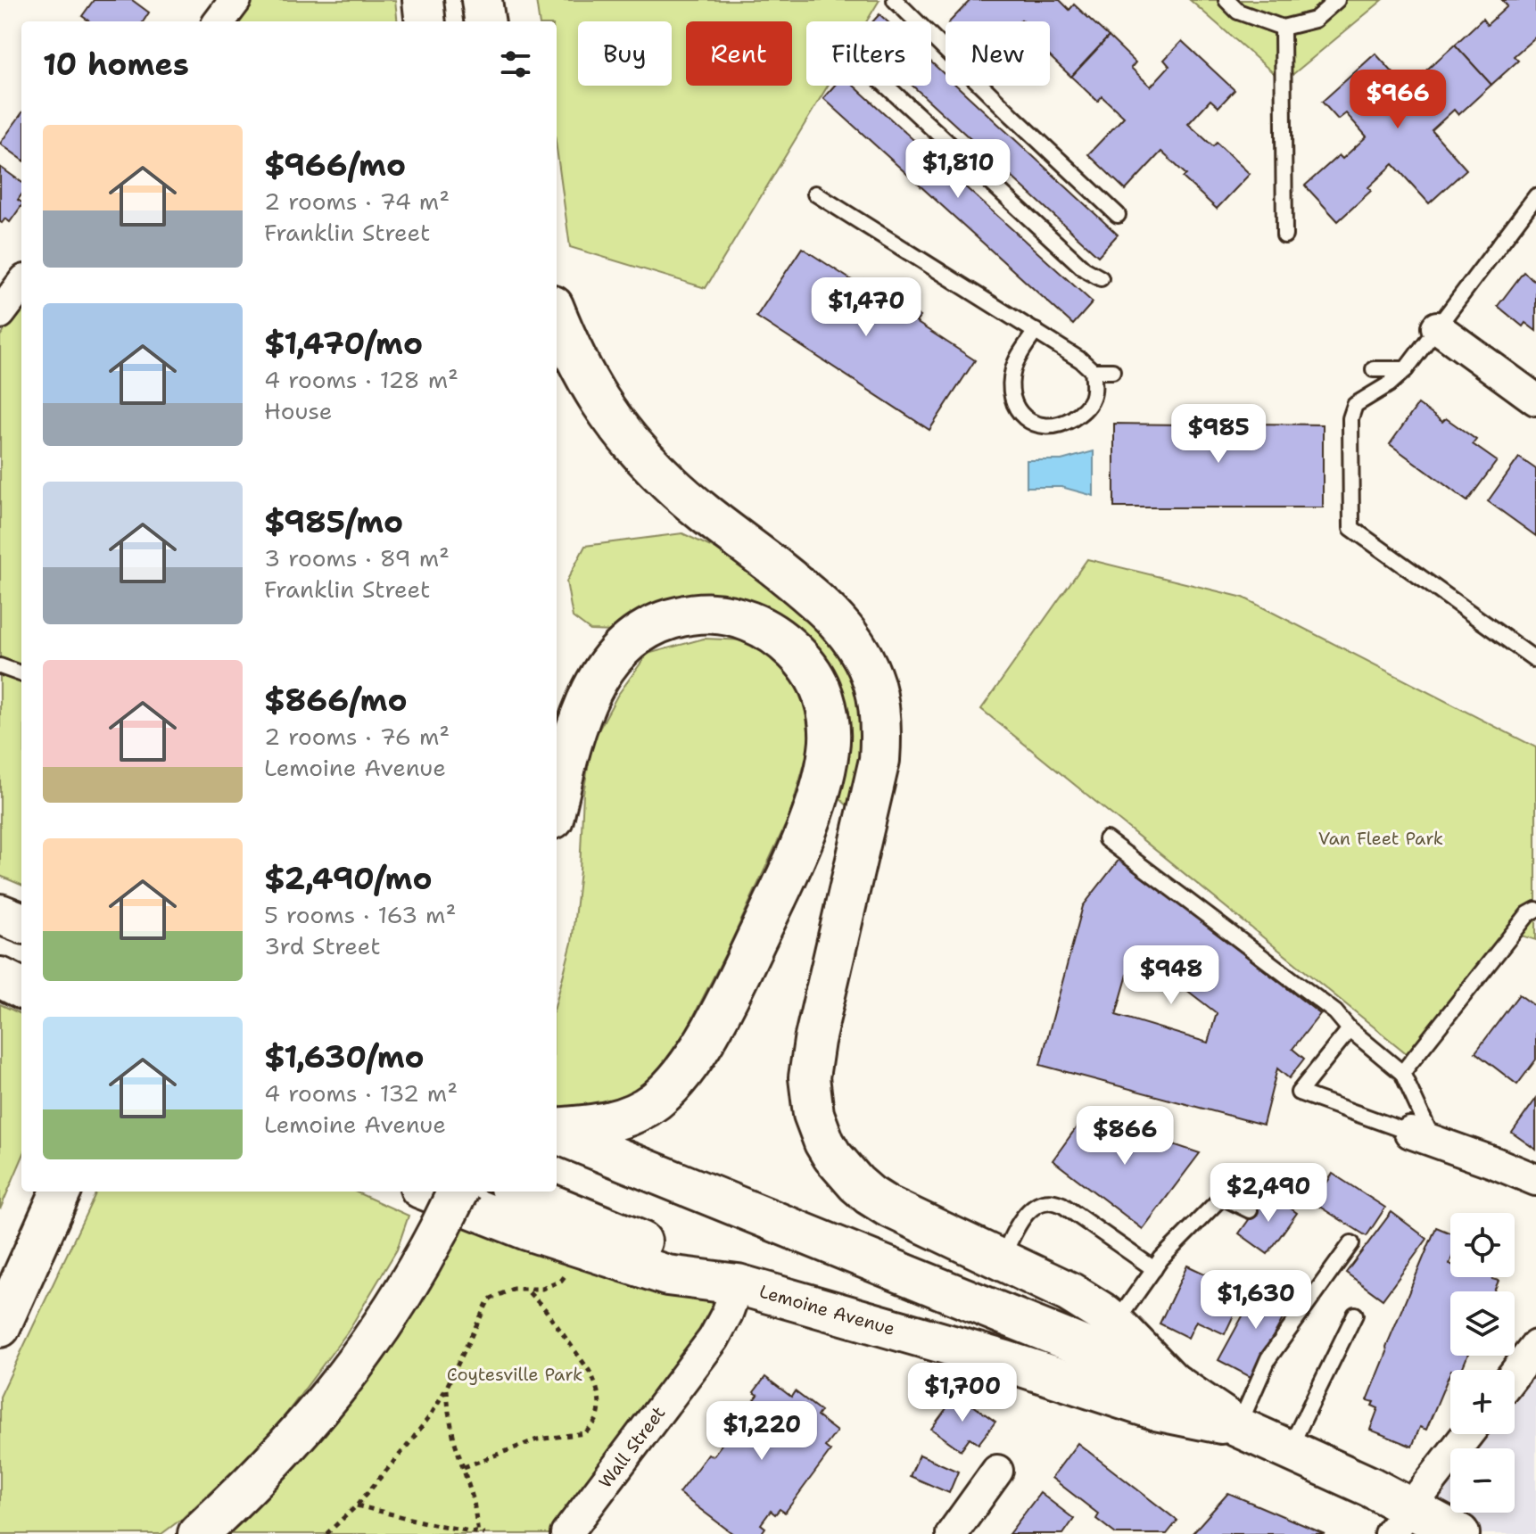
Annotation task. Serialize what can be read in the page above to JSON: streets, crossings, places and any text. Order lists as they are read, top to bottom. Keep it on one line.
{"streets":{"main road":["Lemoine Avenue"],"street":["Wall Street"]},"crossings":[["Lemoine Avenue","Wall Street"]],"parks":["Van Fleet Park","Coytesville Park"],"page":{"chip":["Buy","Rent","Filters","New"],"heading":"10 homes","price":["$966","$1,810","$1,470","$985","$948","$866","$2,490","$1,630","$1,700","$1,220"],"list":[{"name":"$966/mo","note":"2 rooms · 74 m² · Franklin Street"},{"name":"$1,470/mo","note":"4 rooms · 128 m² · House"},{"name":"$985/mo","note":"3 rooms · 89 m² · Franklin Street"},{"name":"$866/mo","note":"2 rooms · 76 m² · Lemoine Avenue"},{"name":"$2,490/mo","note":"5 rooms · 163 m² · 3rd Street"},{"name":"$1,630/mo","note":"4 rooms · 132 m² · Lemoine Avenue"}],"map_buttons":["+","−"]}}
